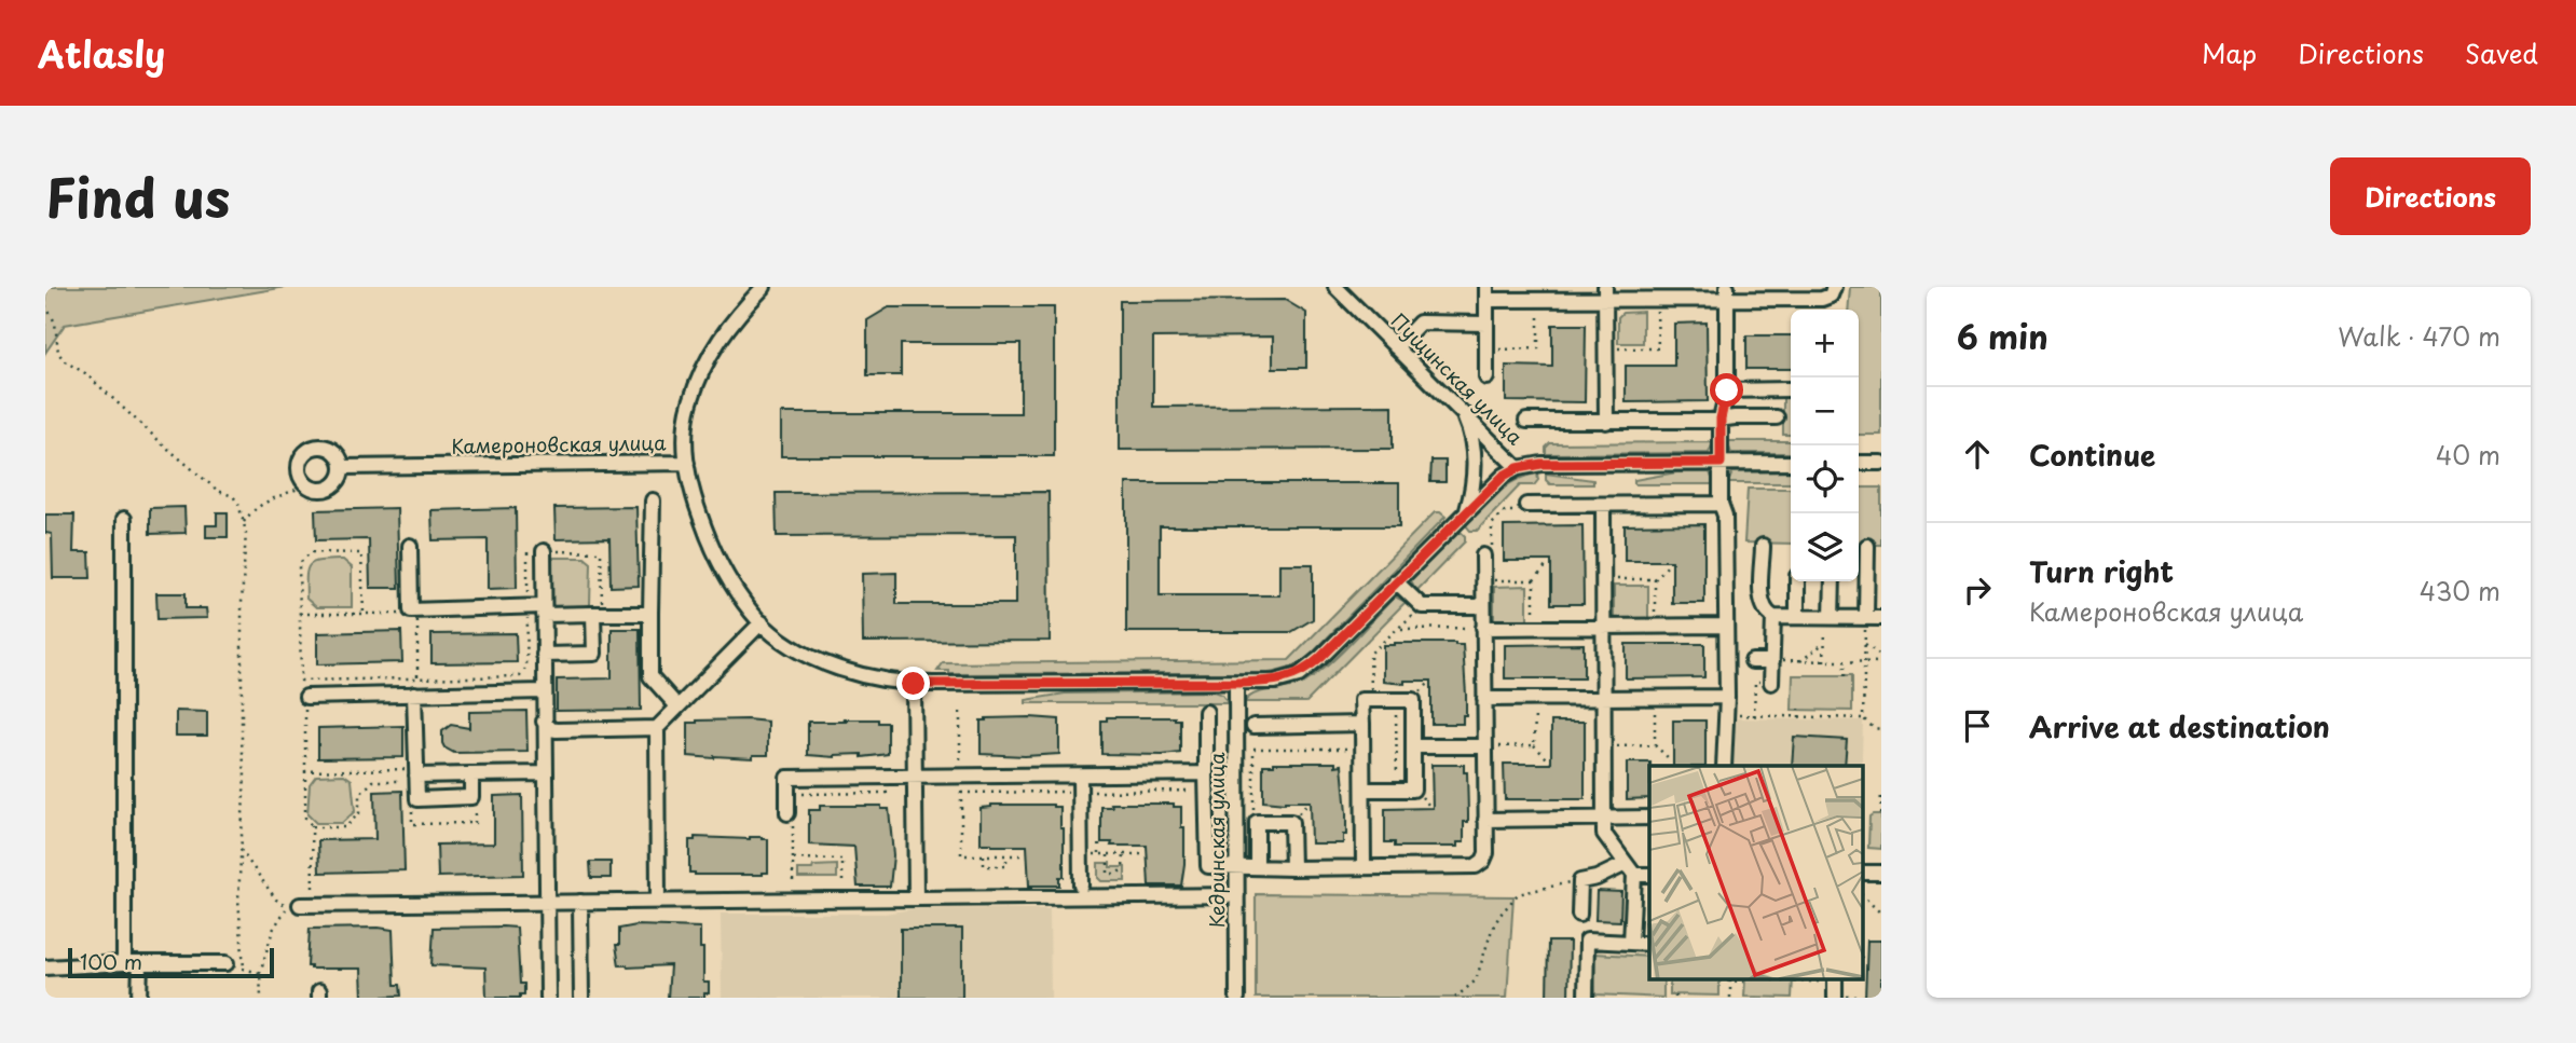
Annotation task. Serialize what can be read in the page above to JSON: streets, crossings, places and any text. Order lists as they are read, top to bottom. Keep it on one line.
{"streets":{"street":["Пущинская улица","Камероновская улица","Кедринская улица"]},"crossings":[["Пущинская улица","Камероновская улица"],["Камероновская улица","Кедринская улица"]],"scale_bar":"100 m","page":{"header":"Atlasly","nav":["Map","Directions","Saved"],"title":"Find us","buttons":"Directions","heading":["6 min","Walk · 470 m"],"map_buttons":["+","−"],"list":[["Continue","40 m"],["Turn right","Камероновская улица","430 m"],"Arrive at destination"],"scale":"100 m"}}
